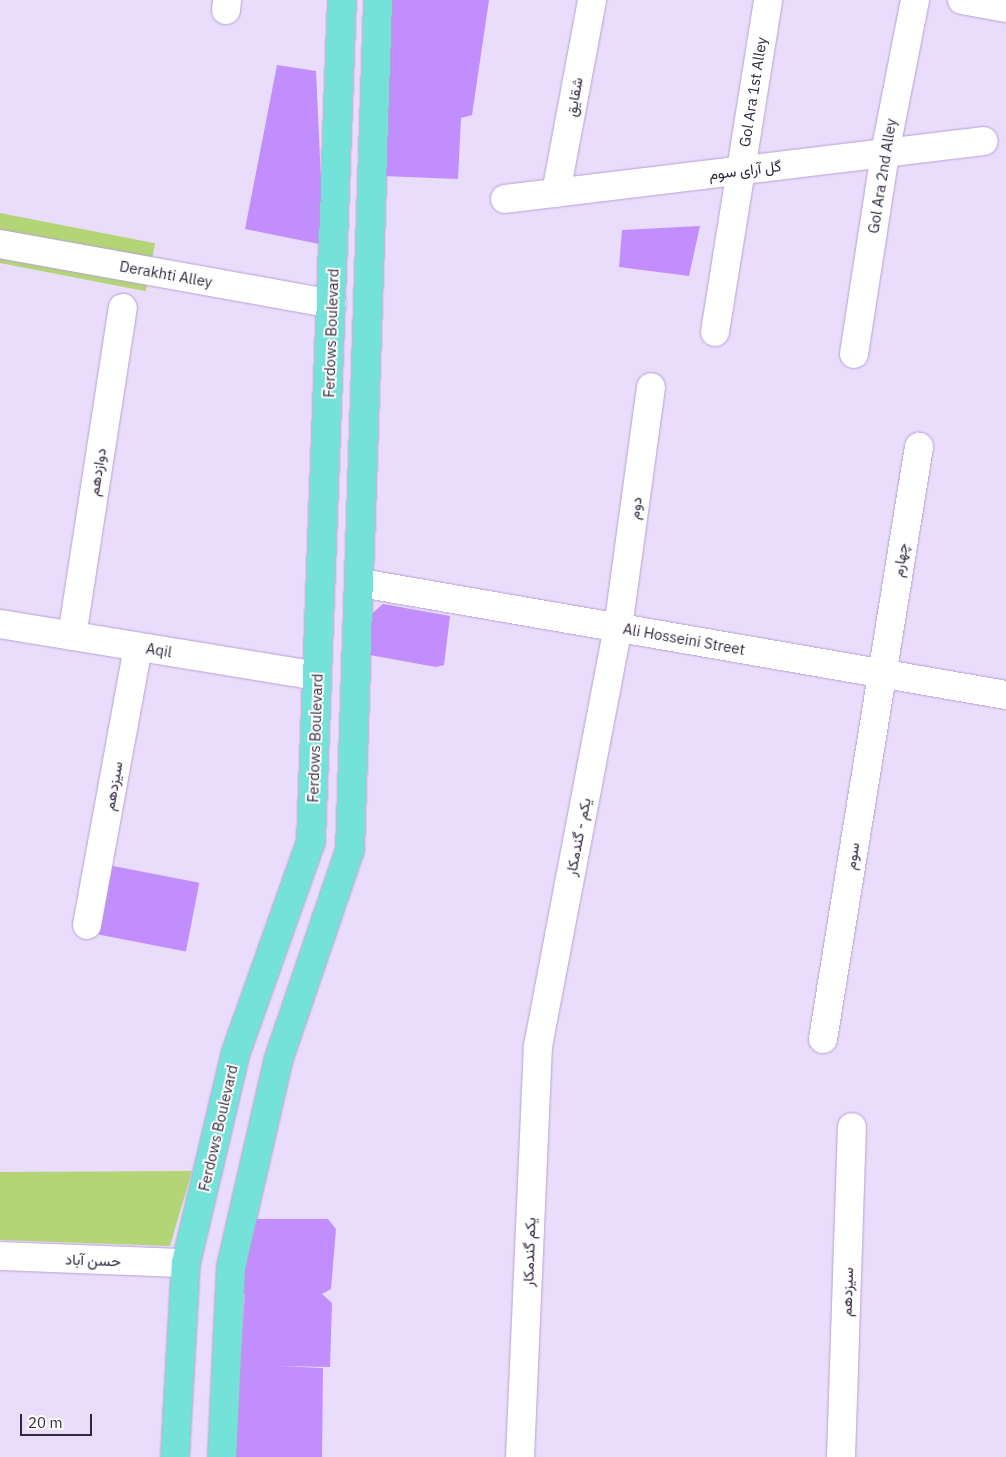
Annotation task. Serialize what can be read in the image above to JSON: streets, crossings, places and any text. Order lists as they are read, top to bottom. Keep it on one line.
{"streets":{"main road":["Ferdows Boulevard"],"street":["Gol Ara 1st Alley","شقایق","گل آرای سوم","Gol Ara 2nd Alley","Derakhti Alley","دوازدهم","دوم","چهارم","Ali Hosseini Street","Aqil","سیزدهم","یکم - گندمکار","سوم","یکم گندمکار","حسن آباد"]},"crossings":[["Gol Ara 1st Alley","گل آرای سوم"],["شقایق","گل آرای سوم"],["گل آرای سوم","Gol Ara 2nd Alley"],["Derakhti Alley","Ferdows Boulevard"],["Ferdows Boulevard","Aqil"],["Ferdows Boulevard","حسن آباد"],["دوازدهم","Aqil"],["دوم","Ali Hosseini Street"],["دوم","یکم - گندمکار"],["چهارم","Ali Hosseini Street"],["چهارم","سوم"],["Ali Hosseini Street","یکم - گندمکار"],["Ali Hosseini Street","سوم"],["Aqil","سیزدهم"],["یکم - گندمکار","یکم گندمکار"]],"scale_bar":"20 m"}
